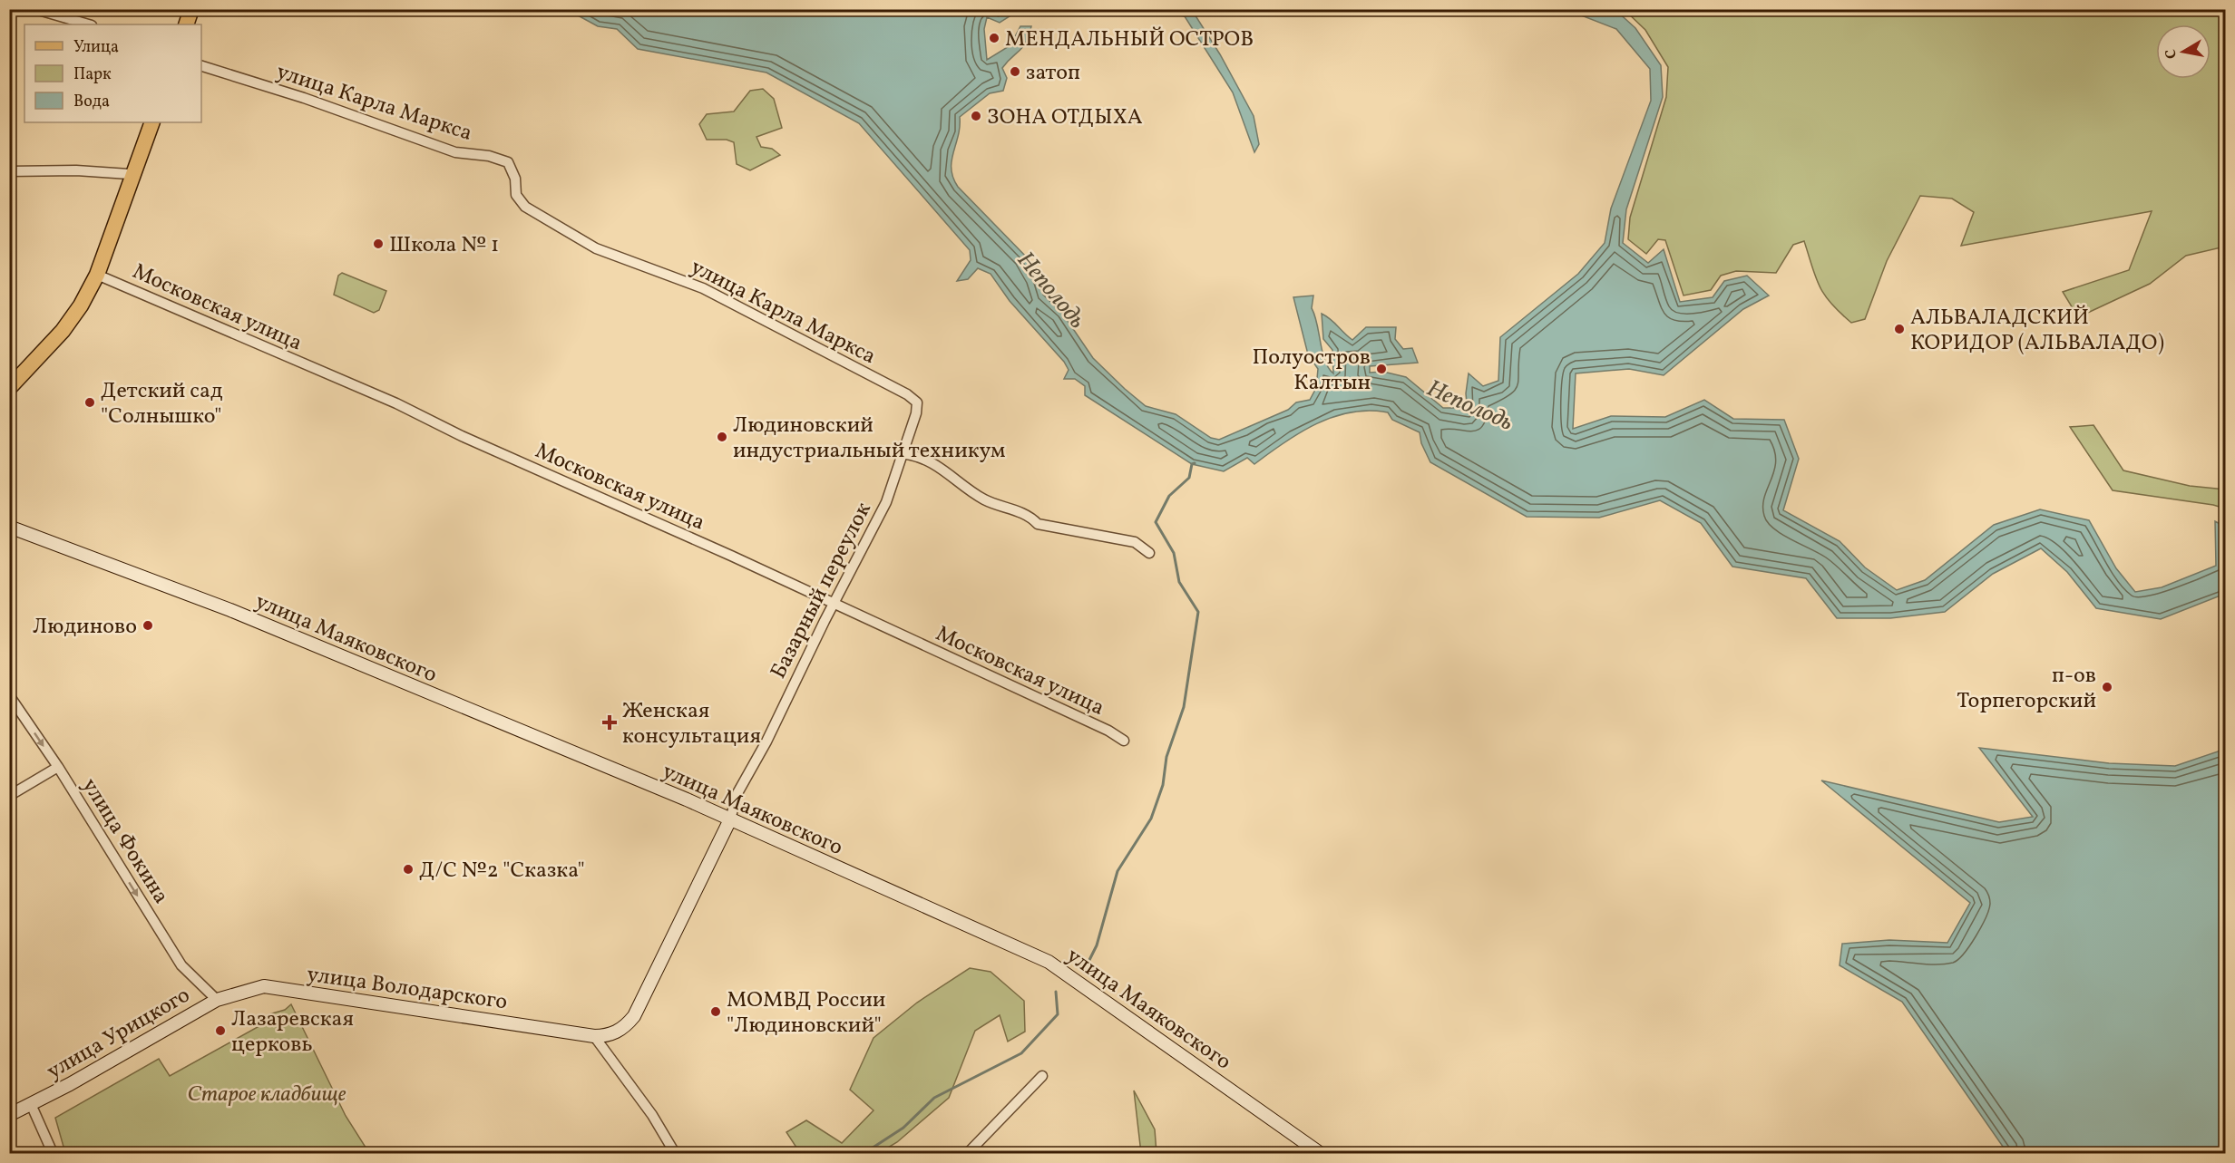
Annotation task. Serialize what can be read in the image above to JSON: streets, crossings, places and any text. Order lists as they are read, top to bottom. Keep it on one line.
{"streets":{"street":["улица Карла Маркса","Московская улица","Базарный переулок","улица Маяковского","улица Фокина","улица Володарского","улица Урицкого"]},"crossings":[["улица Карла Маркса","Базарный переулок"],["Московская улица","Базарный переулок"],["Базарный переулок","улица Маяковского"],["Базарный переулок","улица Володарского"],["улица Маяковского","улица Володарского"],["улица Фокина","улица Володарского"],["улица Фокина","улица Урицкого"],["улица Володарского","улица Урицкого"]],"one_way":["улица Фокина"],"water":["Неполодь"],"parks":["Старое кладбище"],"places":{"other":["МЕНДАЛЬНЫЙ ОСТРОВ","затоп","ЗОНА ОТДЫХА","Школа № 1","АЛЬВАЛАДСКИЙ КОРИДОР (АЛЬВАЛАДО)","Полуостров Калтын","Детский сад \"Солнышко\"","Людиновский индустриальный техникум","Людиново","п-ов Торпегорский","Д/С №2 \"Сказка\"","МОМВД России \"Людиновский\"","Лазаревская церковь"],"health":["Женская консультация"]},"legend":["Улица","Парк","Вода"],"north":"left"}
